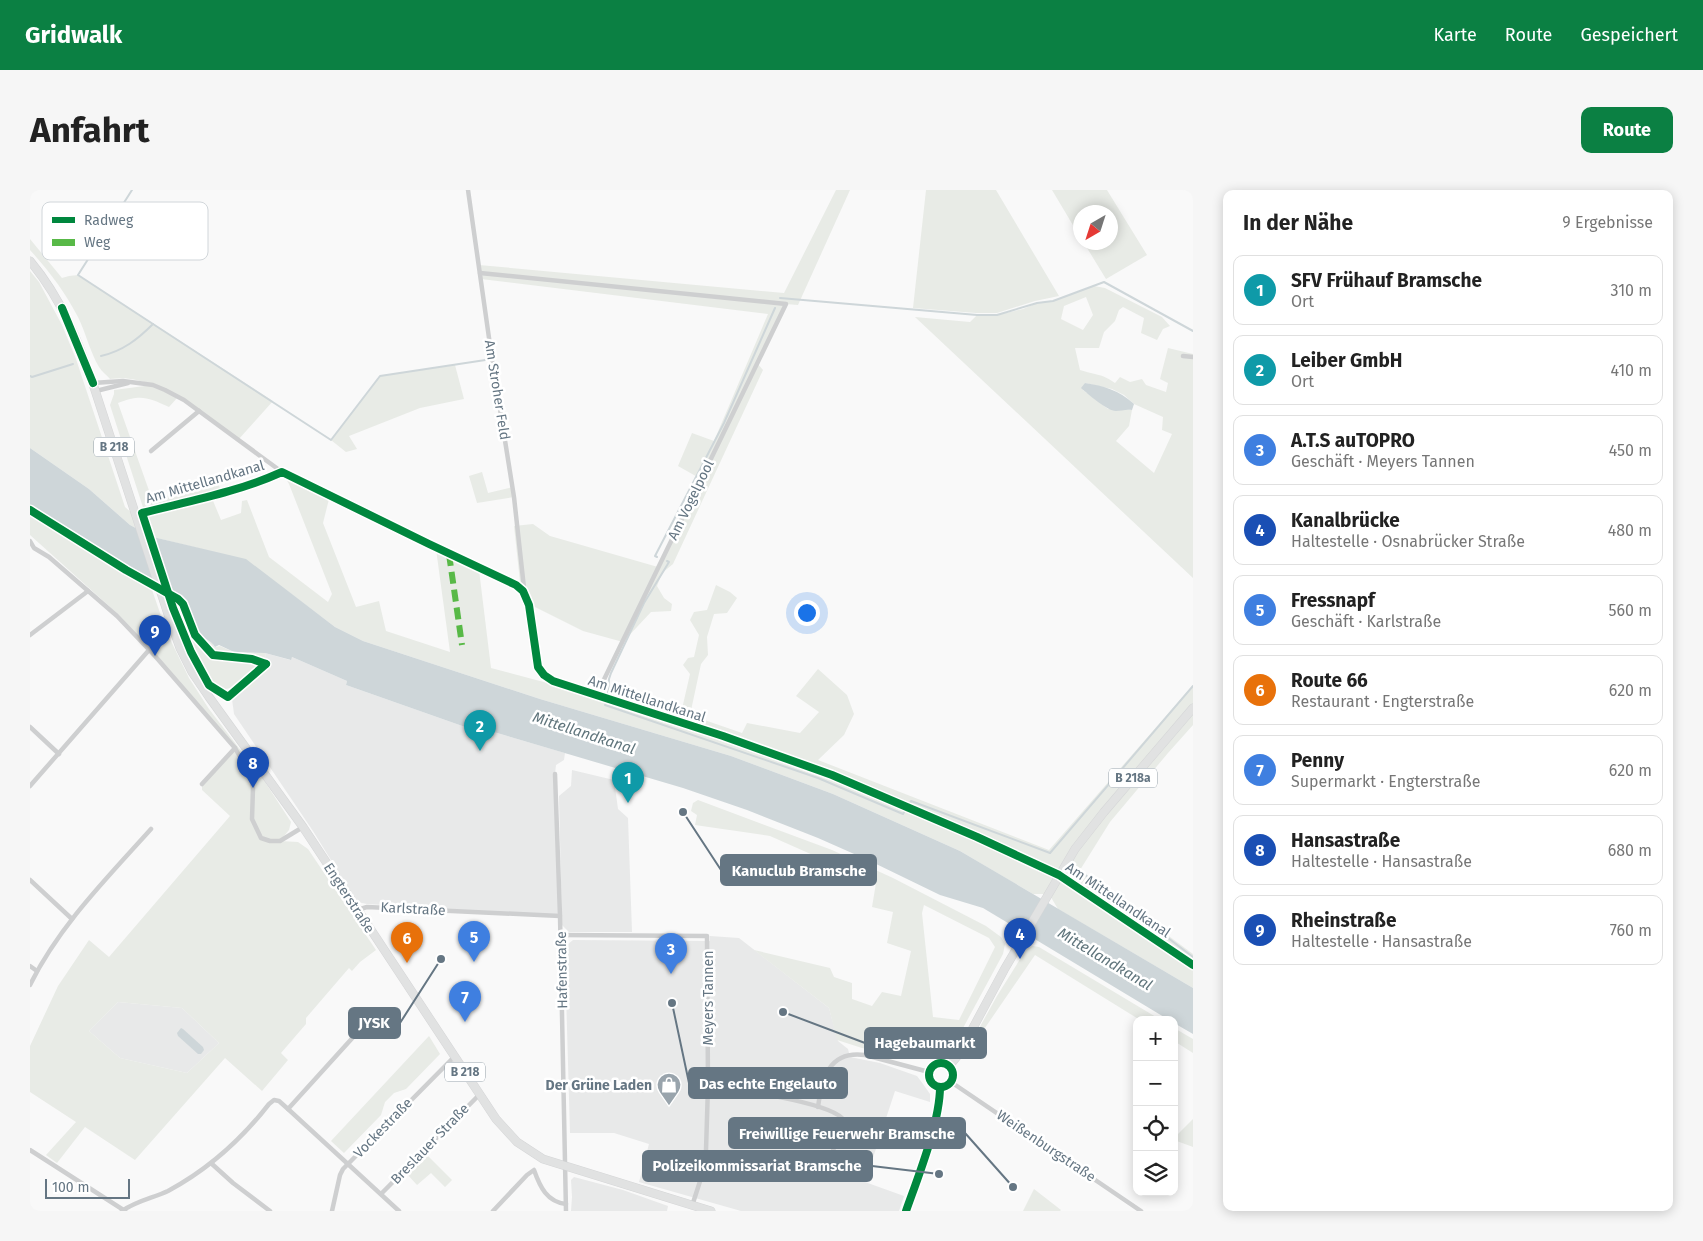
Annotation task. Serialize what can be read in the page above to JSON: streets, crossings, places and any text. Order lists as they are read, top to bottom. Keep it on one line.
{"streets":{"main road":["B 218","B 218a","Engterstraße"],"street":["Am Stroher Feld","Am Mittellandkanal","Am Vogelpool","Karlstraße","Hafenstraße","Meyers Tannen","Vockestraße","Breslauer Straße","Weißenburgstraße"]},"crossings":[["Am Stroher Feld","Am Mittellandkanal"],["Am Stroher Feld","Am Vogelpool"],["B 218","Am Mittellandkanal"],["B 218","Engterstraße"],["Am Mittellandkanal","Am Vogelpool"],["Am Mittellandkanal","B 218a"],["Am Mittellandkanal","Engterstraße"],["B 218a","Weißenburgstraße"],["Engterstraße","Karlstraße"],["Engterstraße","Hafenstraße"],["Engterstraße","Meyers Tannen"],["Engterstraße","Vockestraße"],["Engterstraße","Breslauer Straße"],["Karlstraße","Hafenstraße"],["Hafenstraße","Meyers Tannen"]],"water":["Mittellandkanal"],"places":{"other":["Kanuclub Bramsche","JYSK","Das echte Engelauto","Hagebaumarkt","Polizeikommissariat Bramsche","Freiwillige Feuerwehr Bramsche"],"shop":["Der Grüne Laden"]},"legend":["Radweg","Weg"],"scale_bar":"100 m","north":"bottom left","page":{"header":"Gridwalk","nav":["Karte","Route","Gespeichert"],"buttons":"Route","title":"Anfahrt","heading":["In der Nähe","9 Ergebnisse"],"list":[{"mark":"1","name":"SFV Frühauf Bramsche","note":"Ort","value":"310 m"},{"mark":"2","name":"Leiber GmbH","note":"Ort","value":"410 m"},{"mark":"3","name":"A.T.S auTOPRO","note":"Geschäft · Meyers Tannen","value":"450 m"},{"mark":"4","name":"Kanalbrücke","note":"Haltestelle · Osnabrücker Straße","value":"480 m"},{"mark":"5","name":"Fressnapf","note":"Geschäft · Karlstraße","value":"560 m"},{"mark":"6","name":"Route 66","note":"Restaurant · Engterstraße","value":"620 m"},{"mark":"7","name":"Penny","note":"Supermarkt · Engterstraße","value":"620 m"},{"mark":"8","name":"Hansastraße","note":"Haltestelle · Hansastraße","value":"680 m"},{"mark":"9","name":"Rheinstraße","note":"Haltestelle · Hansastraße","value":"760 m"}],"pins":["9","2","8","1","4","5","6","3","7"],"map_buttons":["+","−"],"scale":"100 m"}}
